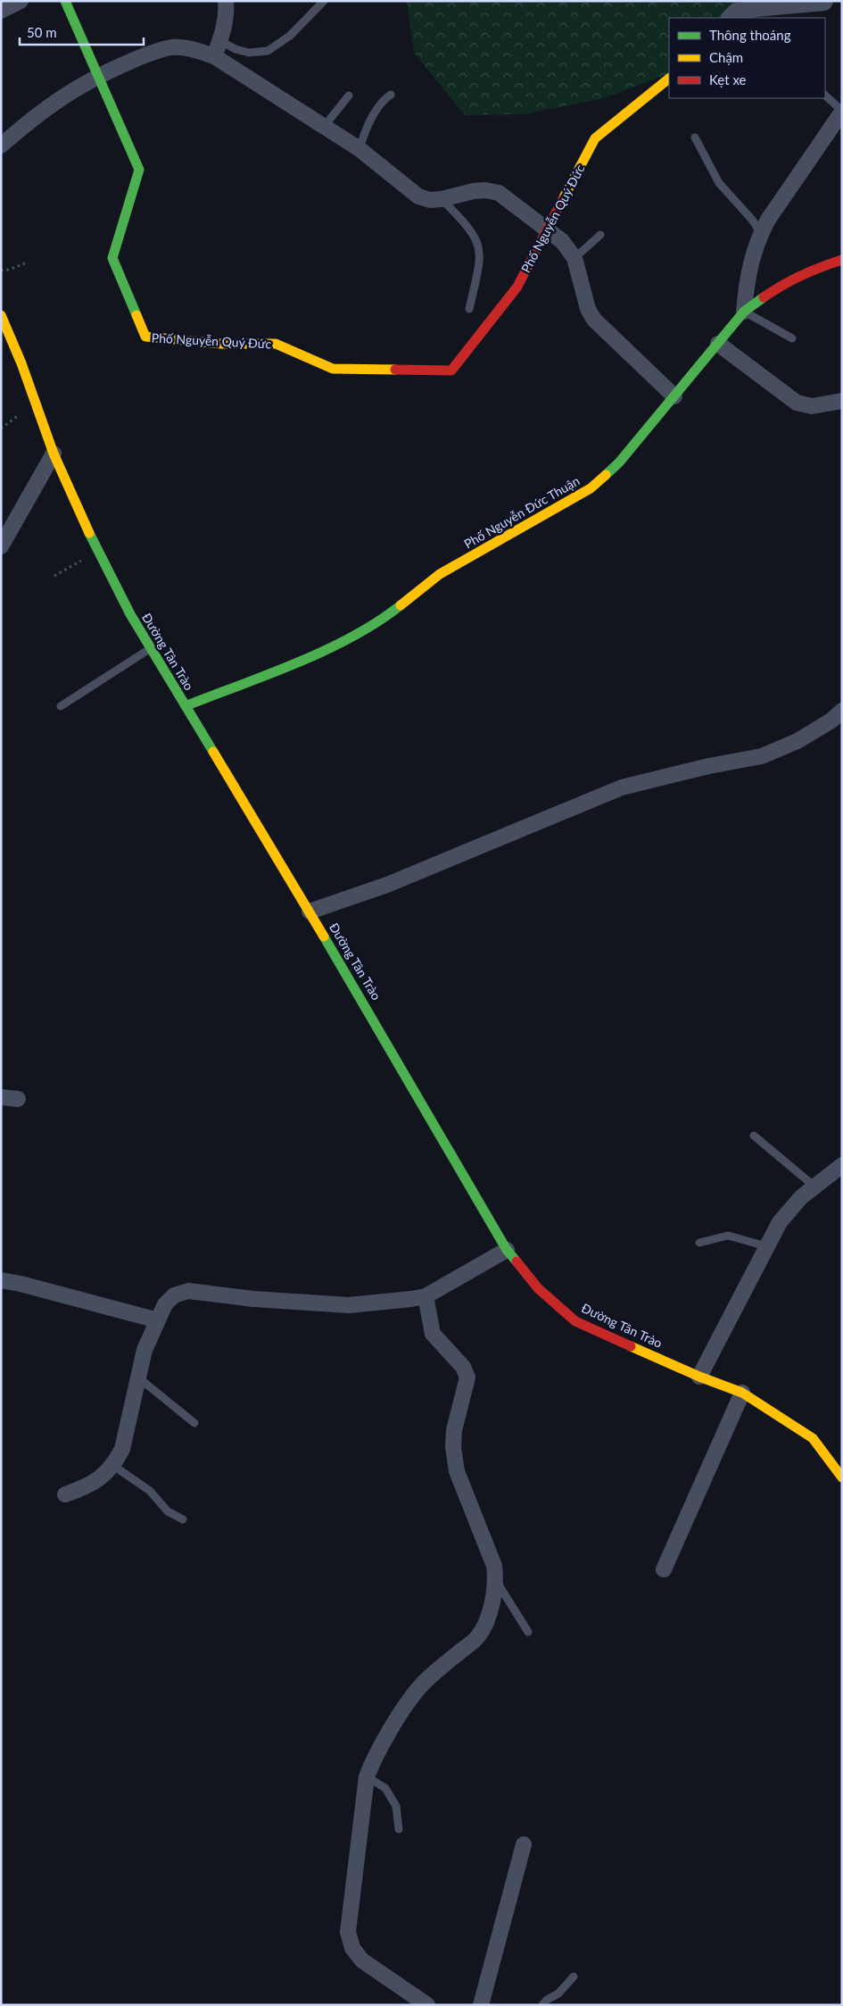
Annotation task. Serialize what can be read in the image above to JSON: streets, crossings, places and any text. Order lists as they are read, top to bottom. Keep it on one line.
{"streets":{"main road":["Phố Nguyễn Quý Đức","Phố Nguyễn Đức Thuận","Đường Tân Trào"]},"crossings":[["Phố Nguyễn Đức Thuận","Đường Tân Trào"]],"legend":["Thông thoáng","Chậm","Kẹt xe"],"scale_bar":"50 m"}
